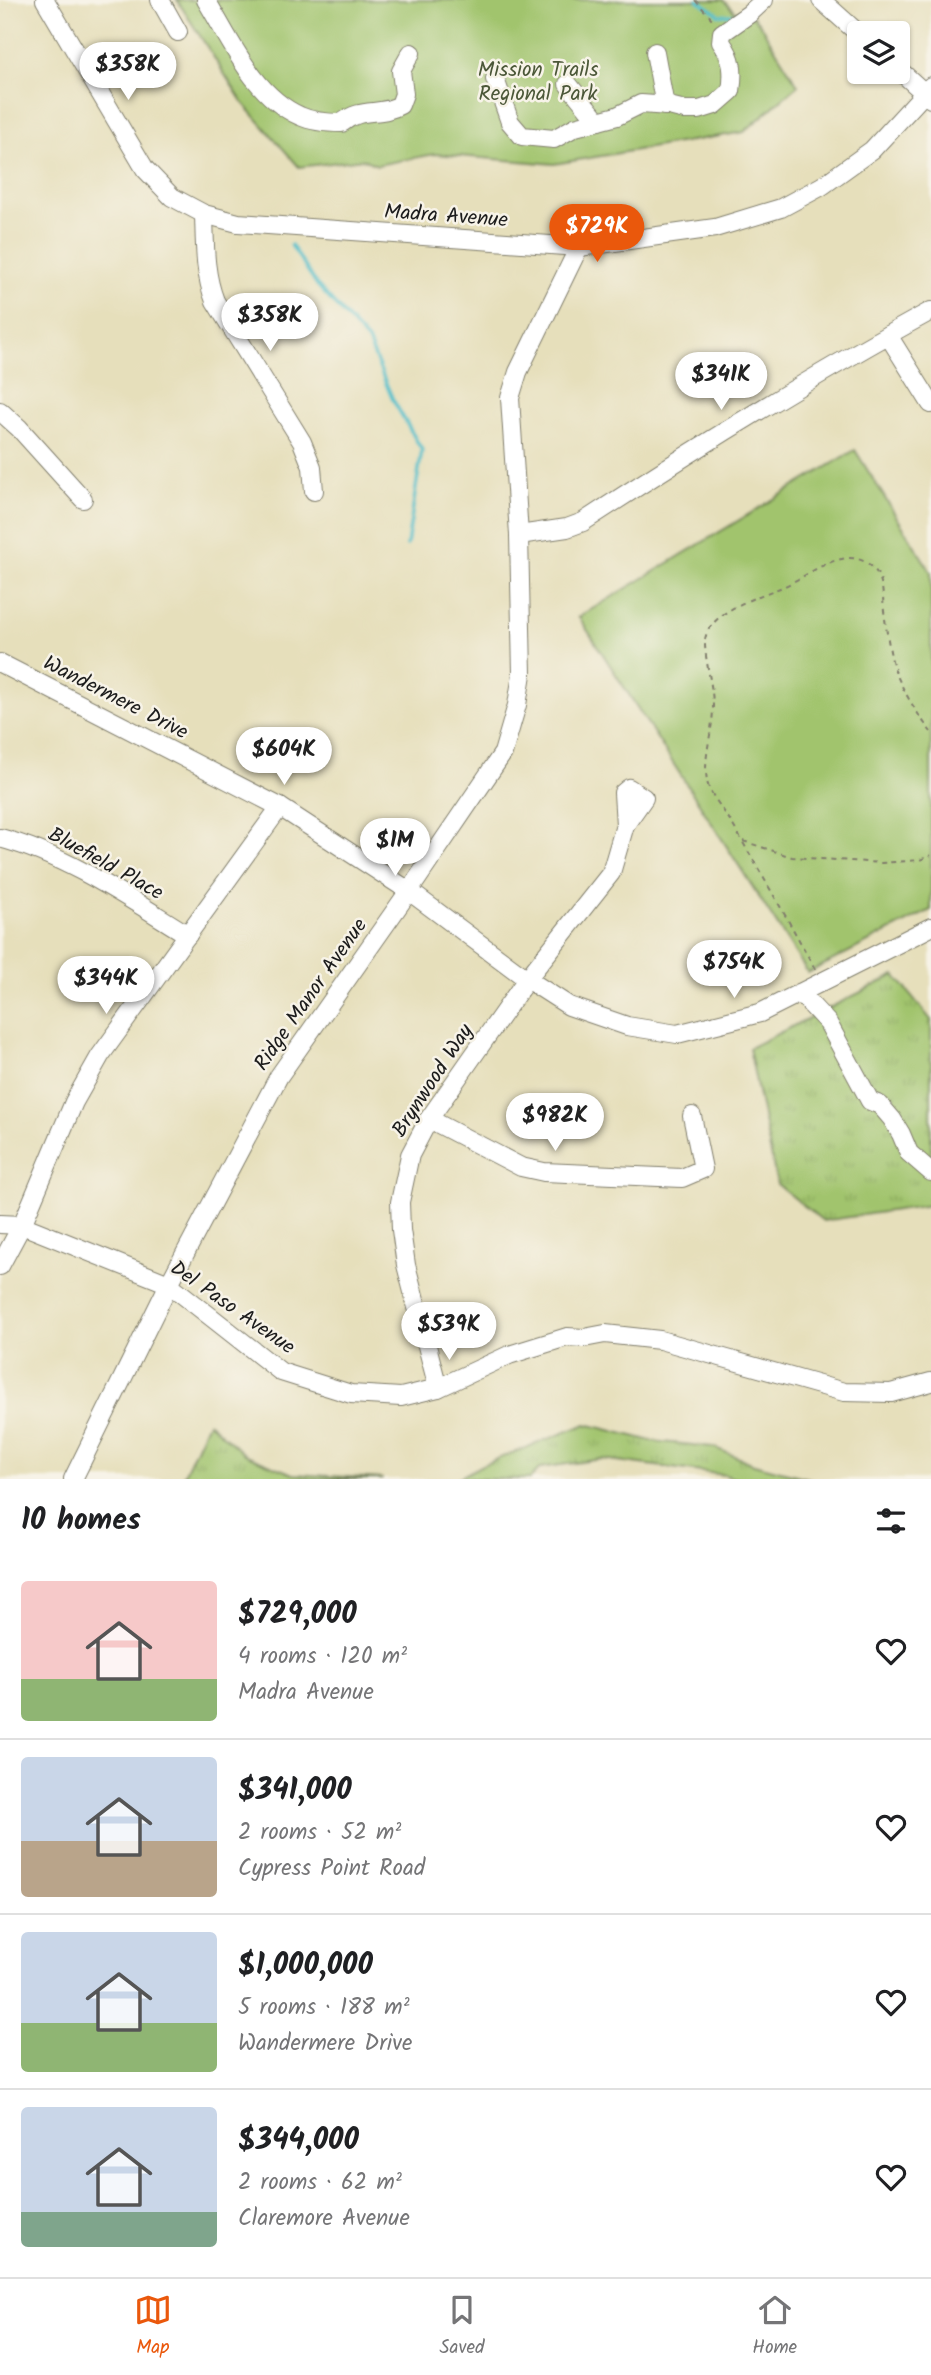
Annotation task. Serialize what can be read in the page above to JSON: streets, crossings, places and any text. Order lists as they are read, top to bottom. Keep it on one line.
{"streets":{"street":["Madra Avenue","Wandermere Drive","Bluefield Place","Ridge Manor Avenue","Brynwood Way","Del Paso Avenue"]},"crossings":[["Madra Avenue","Ridge Manor Avenue"],["Wandermere Drive","Ridge Manor Avenue"],["Wandermere Drive","Brynwood Way"],["Ridge Manor Avenue","Del Paso Avenue"],["Brynwood Way","Del Paso Avenue"]],"parks":["Mission Trails Regional Park"],"page":{"price":["$358K","$729K","$358K","$341K","$604K","$1M","$754K","$344K","$982K","$539K"],"heading":"10 homes","list":[{"name":"$729,000","note":"4 rooms · 120 m² · Madra Avenue"},{"name":"$341,000","note":"2 rooms · 52 m² · Cypress Point Road"},{"name":"$1,000,000","note":"5 rooms · 188 m² · Wandermere Drive"},{"name":"$344,000","note":"2 rooms · 62 m² · Claremore Avenue"}],"tabs":["Map","Saved","Home"]}}
